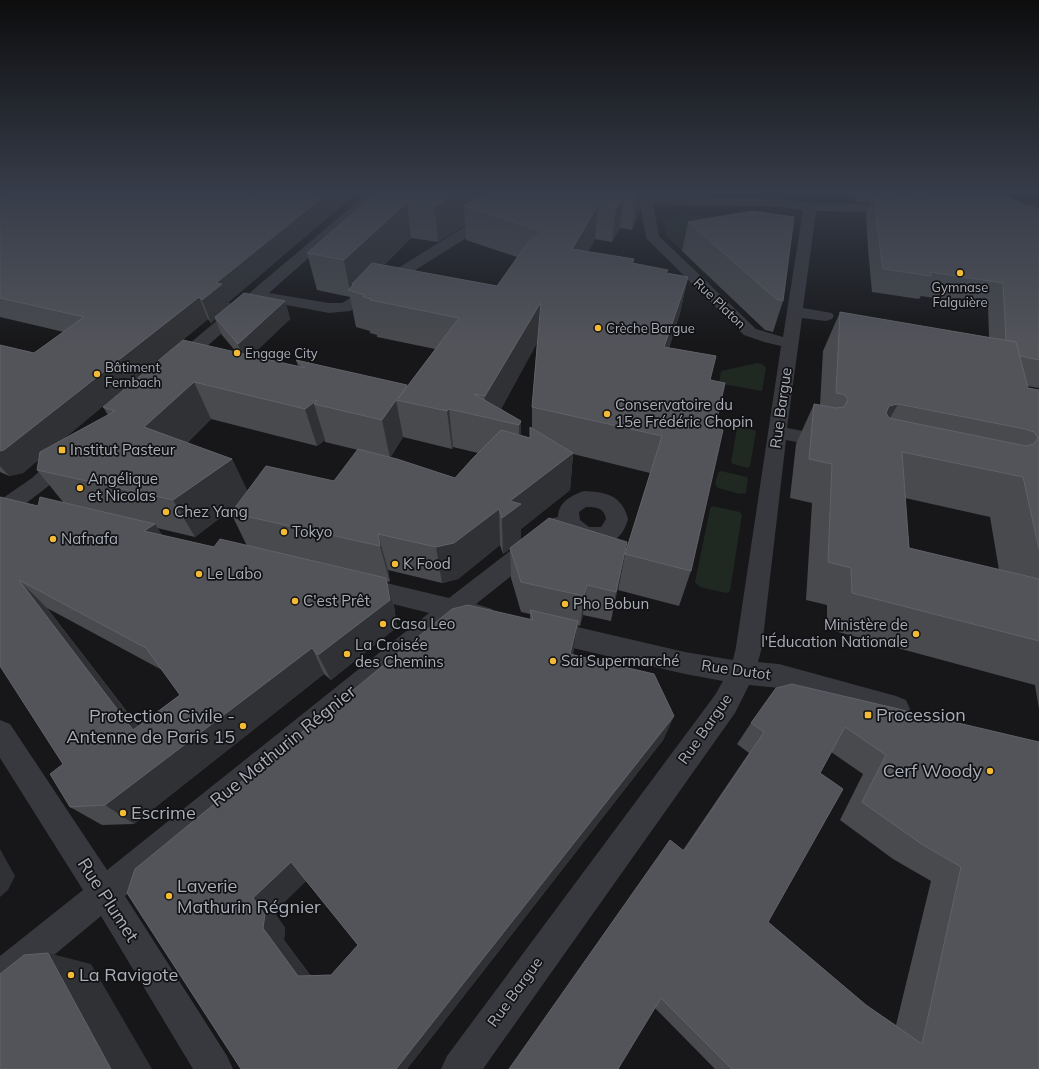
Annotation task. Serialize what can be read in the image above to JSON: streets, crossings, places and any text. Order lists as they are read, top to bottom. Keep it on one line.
{"streets":{"street":["Rue Platon","Rue Bargue","Rue Dutot","Rue Mathurin Régnier","Rue Plumet"]},"crossings":[["Rue Platon","Rue Bargue"],["Rue Bargue","Rue Dutot"],["Rue Mathurin Régnier","Rue Plumet"]],"places":{"other":["Gymnase Falguière","Crèche Bargue","Engage City","Bâtiment Fernbach","Conservatoire du 15e Frédéric Chopin","Angélique et Nicolas","Chez Yang","Tokyo","Nafnafa","K Food","Le Labo","C'est Prêt","Pho Bobun","Casa Leo","Ministère de l'Éducation Nationale","La Croisée des Chemins","Sai Supermarché","Protection Civile - Antenne de Paris 15","Cerf Woody","Escrime","Laverie Mathurin Régnier","La Ravigote"],"transit":["Institut Pasteur","Procession"]}}
